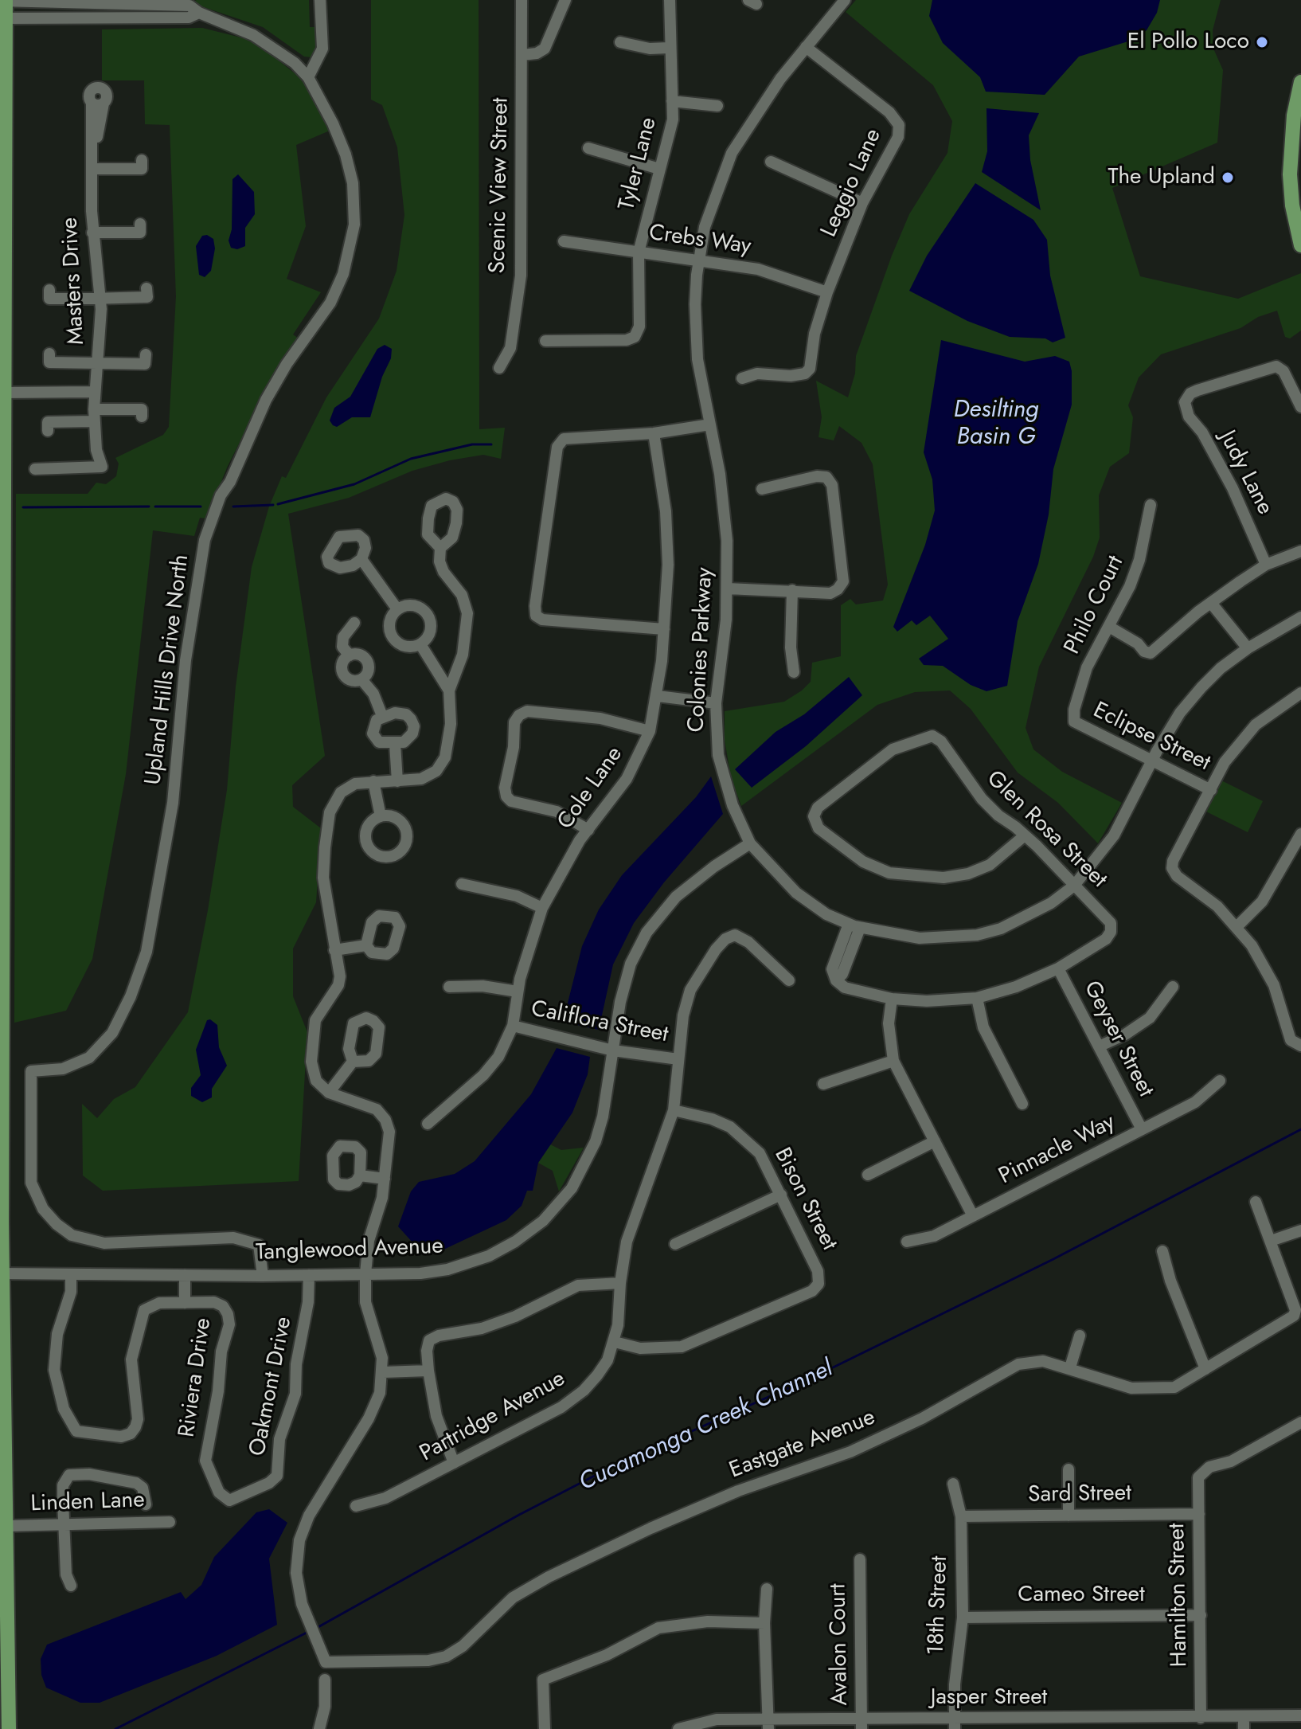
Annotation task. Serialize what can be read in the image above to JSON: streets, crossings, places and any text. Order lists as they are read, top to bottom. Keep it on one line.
{"streets":{"street":["Tyler Lane","Leggio Lane","Scenic View Street","Crebs Way","Masters Drive","Judy Lane","Philo Court","Colonies Parkway","Upland Hills Drive North","Eclipse Street","Cole Lane","Glen Rosa Street","Califlora Street","Geyser Street","Pinnacle Way","Bison Street","Tanglewood Avenue","Riviera Drive","Oakmont Drive","Partridge Avenue","Eastgate Avenue","Sard Street","Linden Lane","Cameo Street","Hamilton Street","18th Street","Avalon Court","Jasper Street"]},"crossings":[["Tyler Lane","Crebs Way"],["Leggio Lane","Crebs Way"],["Leggio Lane","Colonies Parkway"],["Crebs Way","Colonies Parkway"],["Philo Court","Eclipse Street"],["Colonies Parkway","Eclipse Street"],["Colonies Parkway","Glen Rosa Street"],["Colonies Parkway","Tanglewood Avenue"],["Upland Hills Drive North","Tanglewood Avenue"],["Cole Lane","Califlora Street"],["Glen Rosa Street","Geyser Street"],["Califlora Street","Tanglewood Avenue"],["Califlora Street","Partridge Avenue"],["Geyser Street","Pinnacle Way"],["Bison Street","Partridge Avenue"],["Tanglewood Avenue","Oakmont Drive"],["Riviera Drive","Oakmont Drive"],["Sard Street","Hamilton Street"],["Sard Street","18th Street"],["Cameo Street","Hamilton Street"],["Cameo Street","18th Street"],["Hamilton Street","Jasper Street"],["18th Street","Jasper Street"],["Avalon Court","Jasper Street"]],"water":["Desilting Basin G","Cucamonga Creek Channel"],"places":["El Pollo Loco","The Upland"]}
